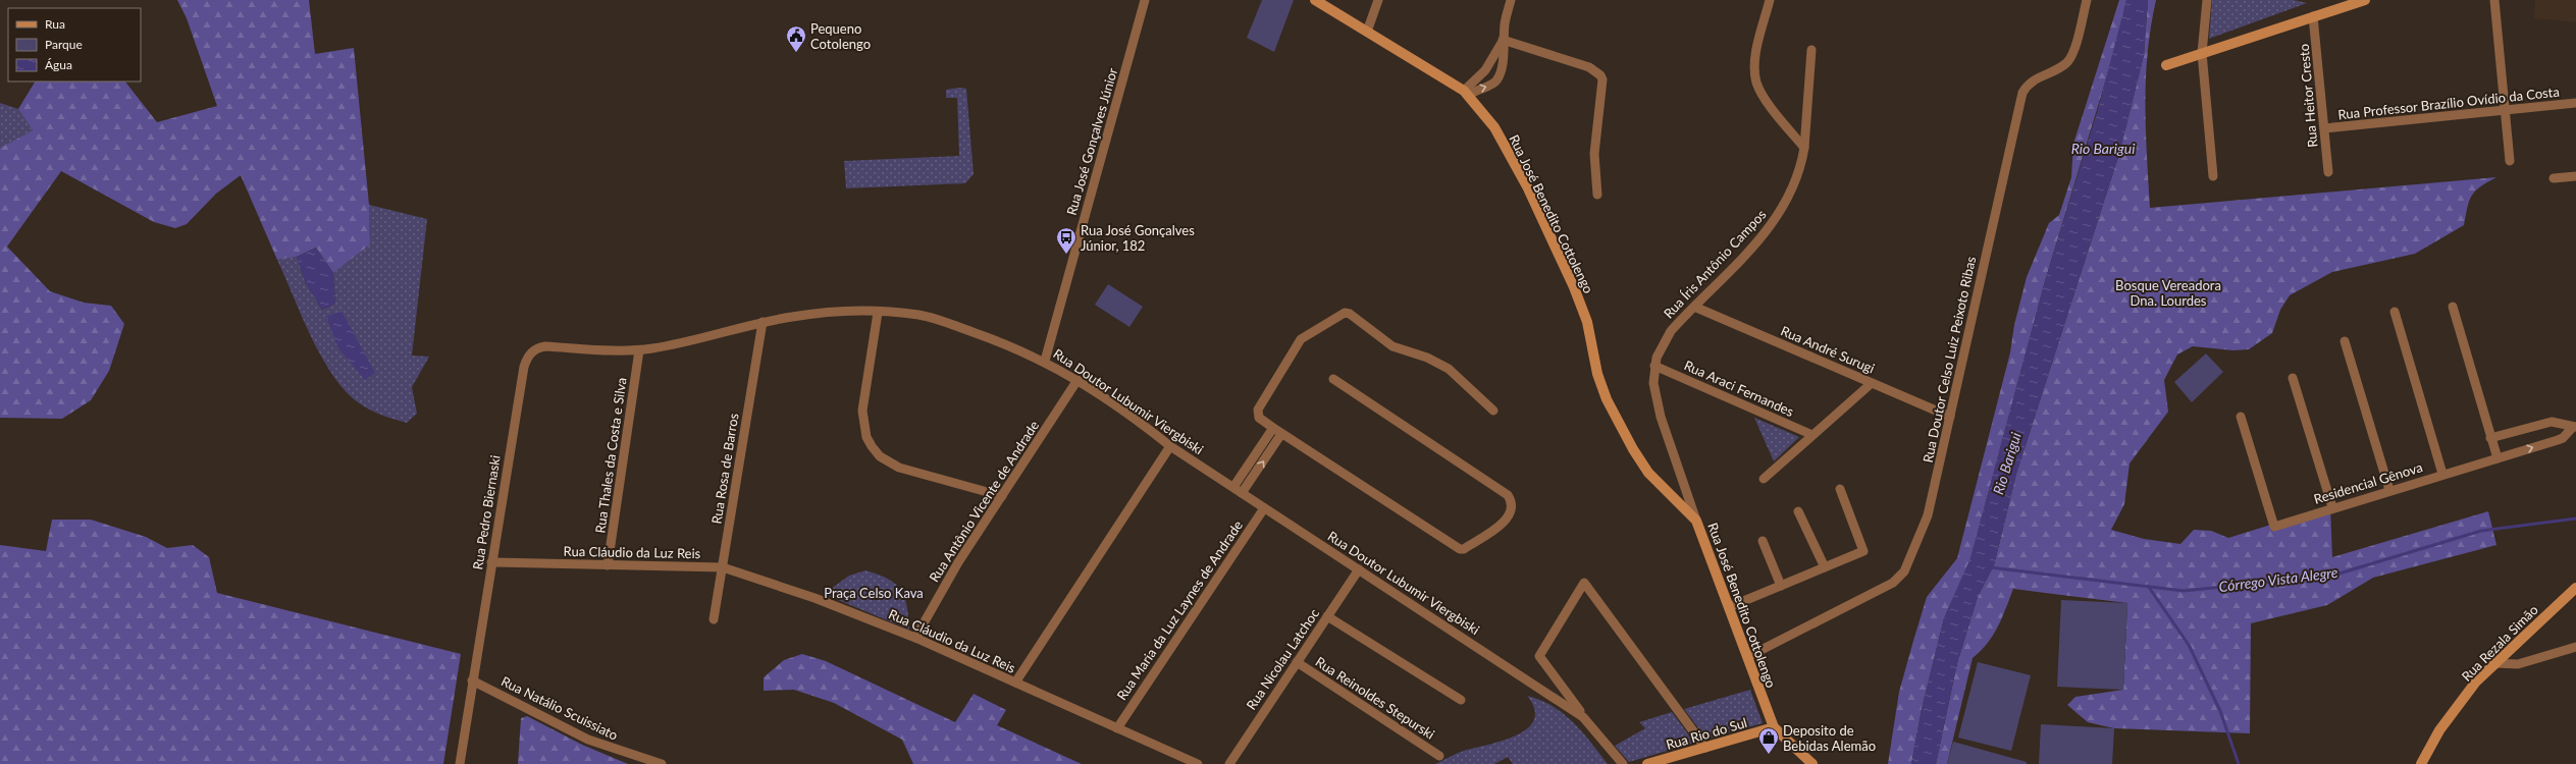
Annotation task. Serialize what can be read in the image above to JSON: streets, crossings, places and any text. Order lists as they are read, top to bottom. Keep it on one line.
{"streets":{"main road":["Rua José Benedito Cottolengo","Rua Rezala Simão","Rua Rio do Sul"],"street":["Rua Heitor Cresto","Rua Professor Brazílio Ovídio da Costa","Rua José Gonçalves Júnior","Rua Íris Antônio Campos","Rua André Surugi","Rua Doutor Celso Luiz Peixoto Ribas","Rua Araci Fernandes","Rua Doutor Lubumir Viergbiski","Rua Thales da Costa e Silva","Rua Rosa de Barros","Residencial Gênova","Rua Antônio Vicente de Andrade","Rua Pedro Biernaski","Rua Cláudio da Luz Reis","Rua Maria da Luz Laynes de Andrade","Rua Nicolau Latchoc","Rua Reinoldes Stepurski","Rua Natálio Scuissiato"]},"crossings":[["Rua Heitor Cresto","Rua Professor Brazílio Ovídio da Costa"],["Rua José Gonçalves Júnior","Rua Doutor Lubumir Viergbiski"],["Rua José Benedito Cottolengo","Rua Íris Antônio Campos"],["Rua José Benedito Cottolengo","Rua Doutor Celso Luiz Peixoto Ribas"],["Rua José Benedito Cottolengo","Rua Rio do Sul"],["Rua Íris Antônio Campos","Rua André Surugi"],["Rua Íris Antônio Campos","Rua Araci Fernandes"],["Rua André Surugi","Rua Doutor Celso Luiz Peixoto Ribas"],["Rua Doutor Lubumir Viergbiski","Rua Thales da Costa e Silva"],["Rua Doutor Lubumir Viergbiski","Rua Rosa de Barros"],["Rua Doutor Lubumir Viergbiski","Rua Antônio Vicente de Andrade"],["Rua Doutor Lubumir Viergbiski","Rua Pedro Biernaski"],["Rua Doutor Lubumir Viergbiski","Rua Maria da Luz Laynes de Andrade"],["Rua Doutor Lubumir Viergbiski","Rua Nicolau Latchoc"],["Rua Thales da Costa e Silva","Rua Cláudio da Luz Reis"],["Rua Rosa de Barros","Rua Cláudio da Luz Reis"],["Rua Antônio Vicente de Andrade","Rua Cláudio da Luz Reis"],["Rua Pedro Biernaski","Rua Cláudio da Luz Reis"],["Rua Pedro Biernaski","Rua Natálio Scuissiato"],["Rua Cláudio da Luz Reis","Rua Maria da Luz Laynes de Andrade"],["Rua Nicolau Latchoc","Rua Reinoldes Stepurski"]],"water":["Rio Barigui","Córrego Vista Alegre"],"parks":["Bosque Vereadora Dna. Lourdes","Praça Celso Kava"],"places":{"public building":["Pequeno Cotolengo"],"bus stop":["Rua José Gonçalves Júnior, 182"],"shop":["Deposito de Bebidas Alemão"]},"legend":["Rua","Parque","Água"]}
